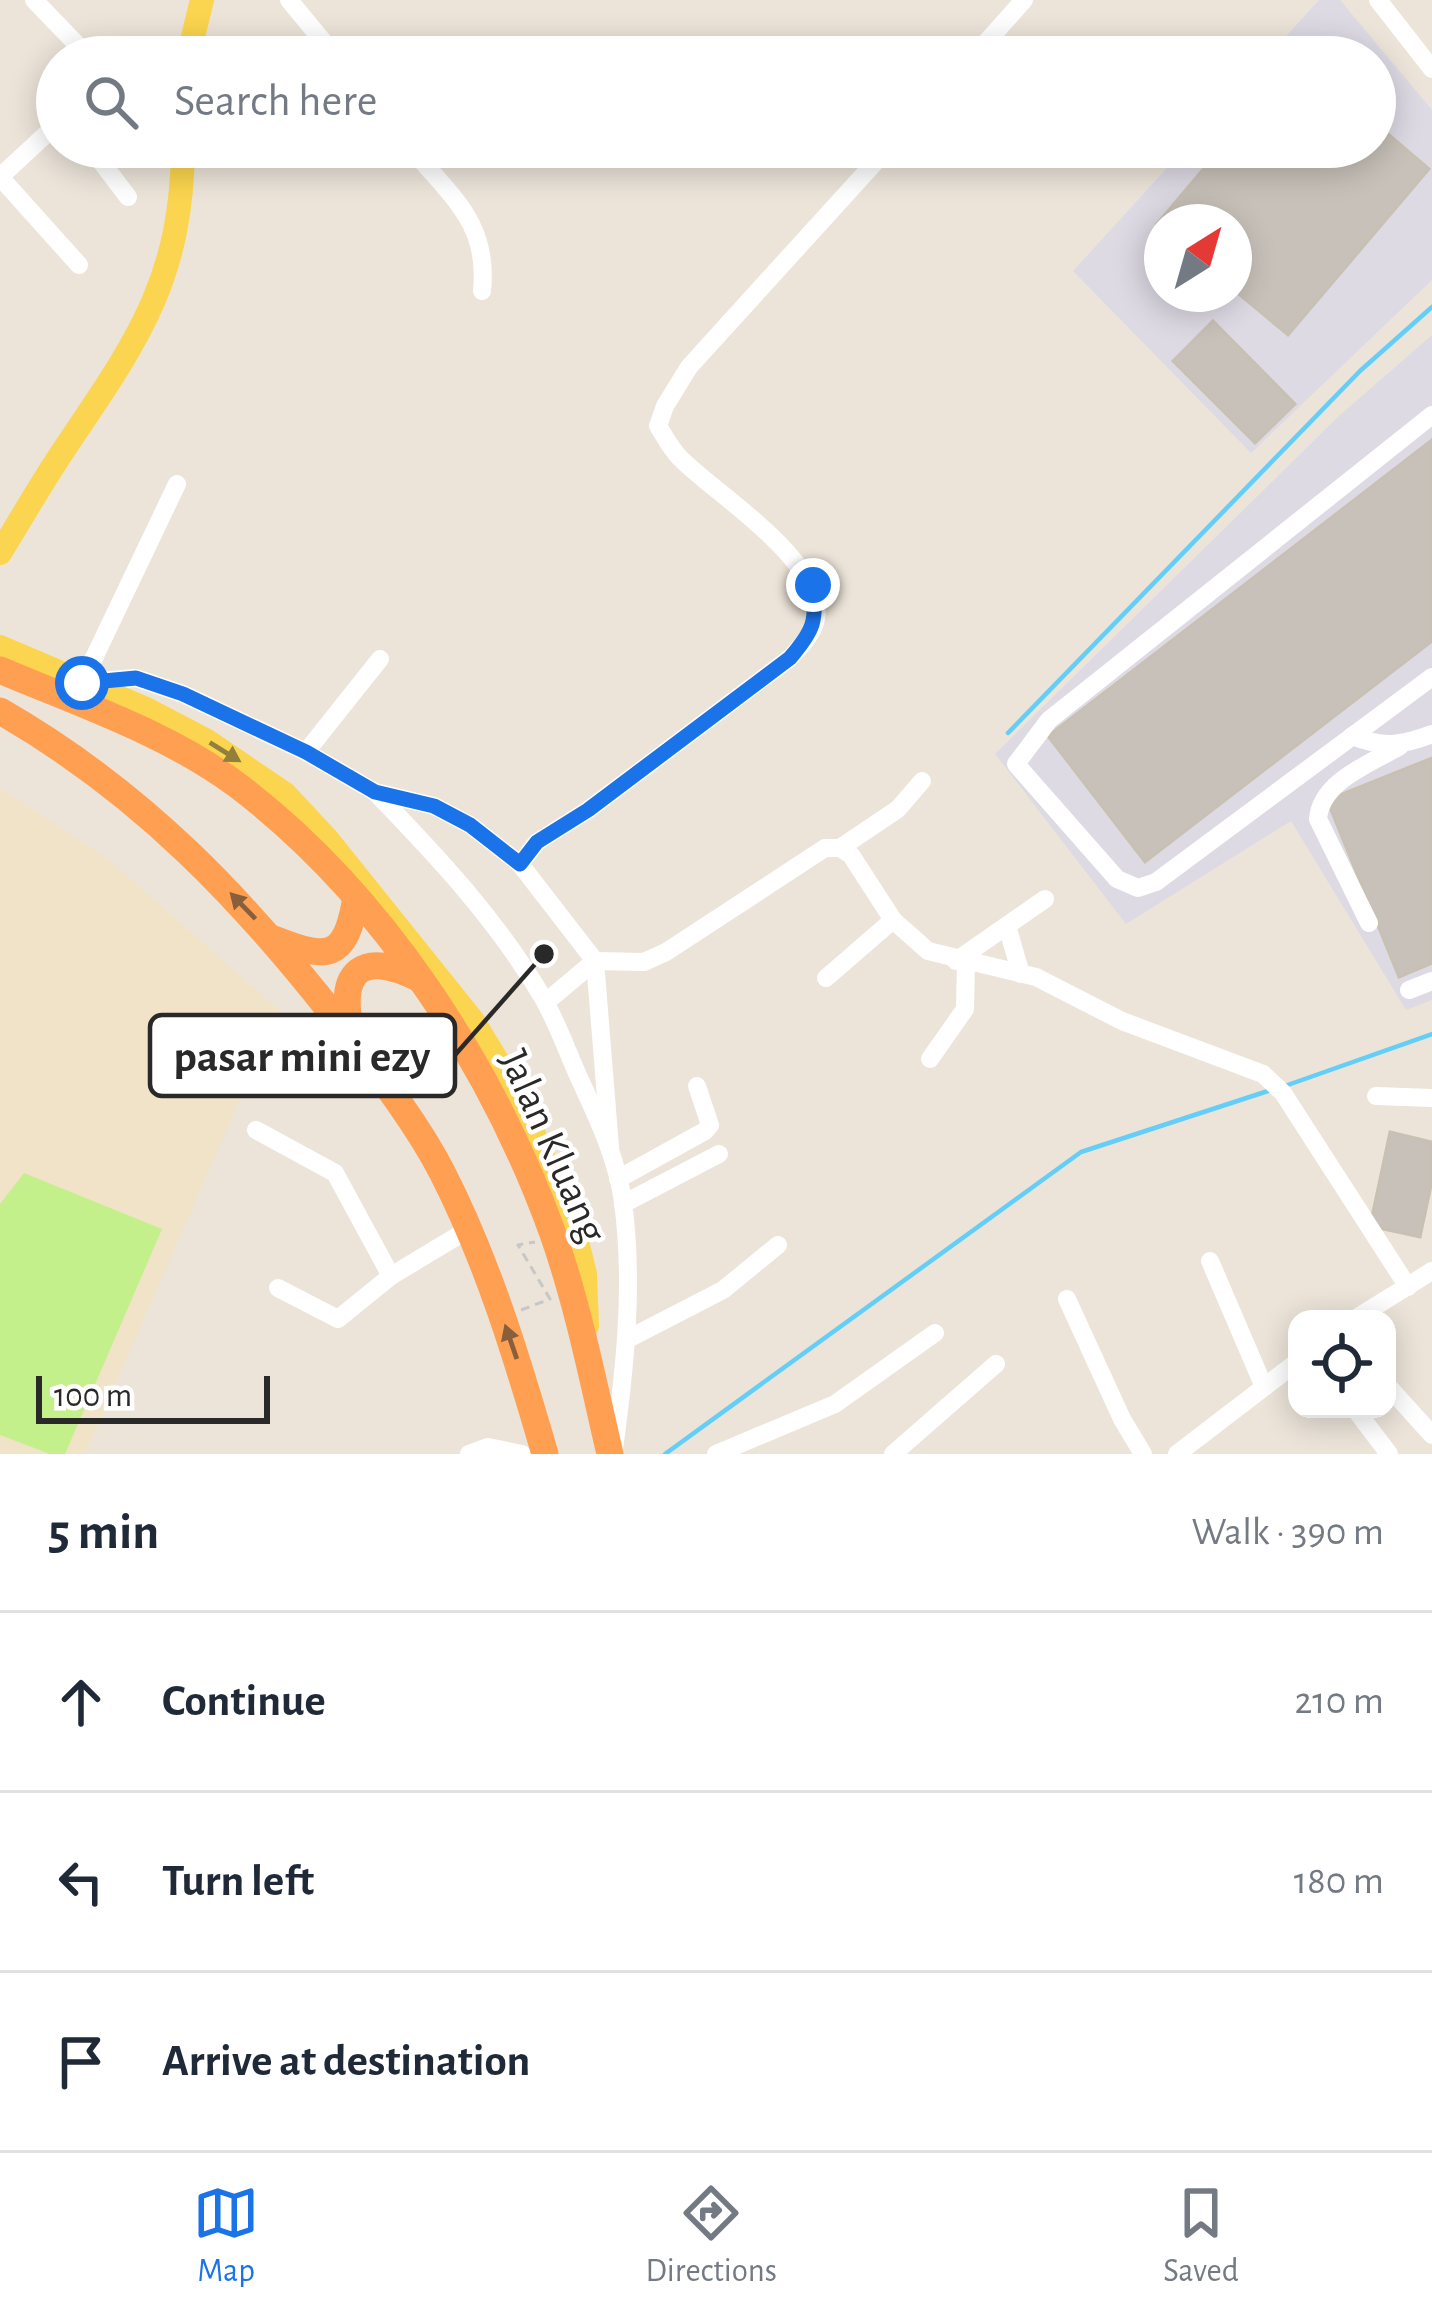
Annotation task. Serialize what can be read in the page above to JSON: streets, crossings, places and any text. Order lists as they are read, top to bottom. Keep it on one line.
{"streets":{"highway":["Jalan Kluang"]},"places":["pasar mini ezy"],"scale_bar":"100 m","north":"top right","page":{"search":"Search here","scale":"100 m","heading":["5 min","Walk · 390 m"],"list":[["Continue","210 m"],["Turn left","180 m"],"Arrive at destination"],"nav":["Map","Directions","Saved"]}}
